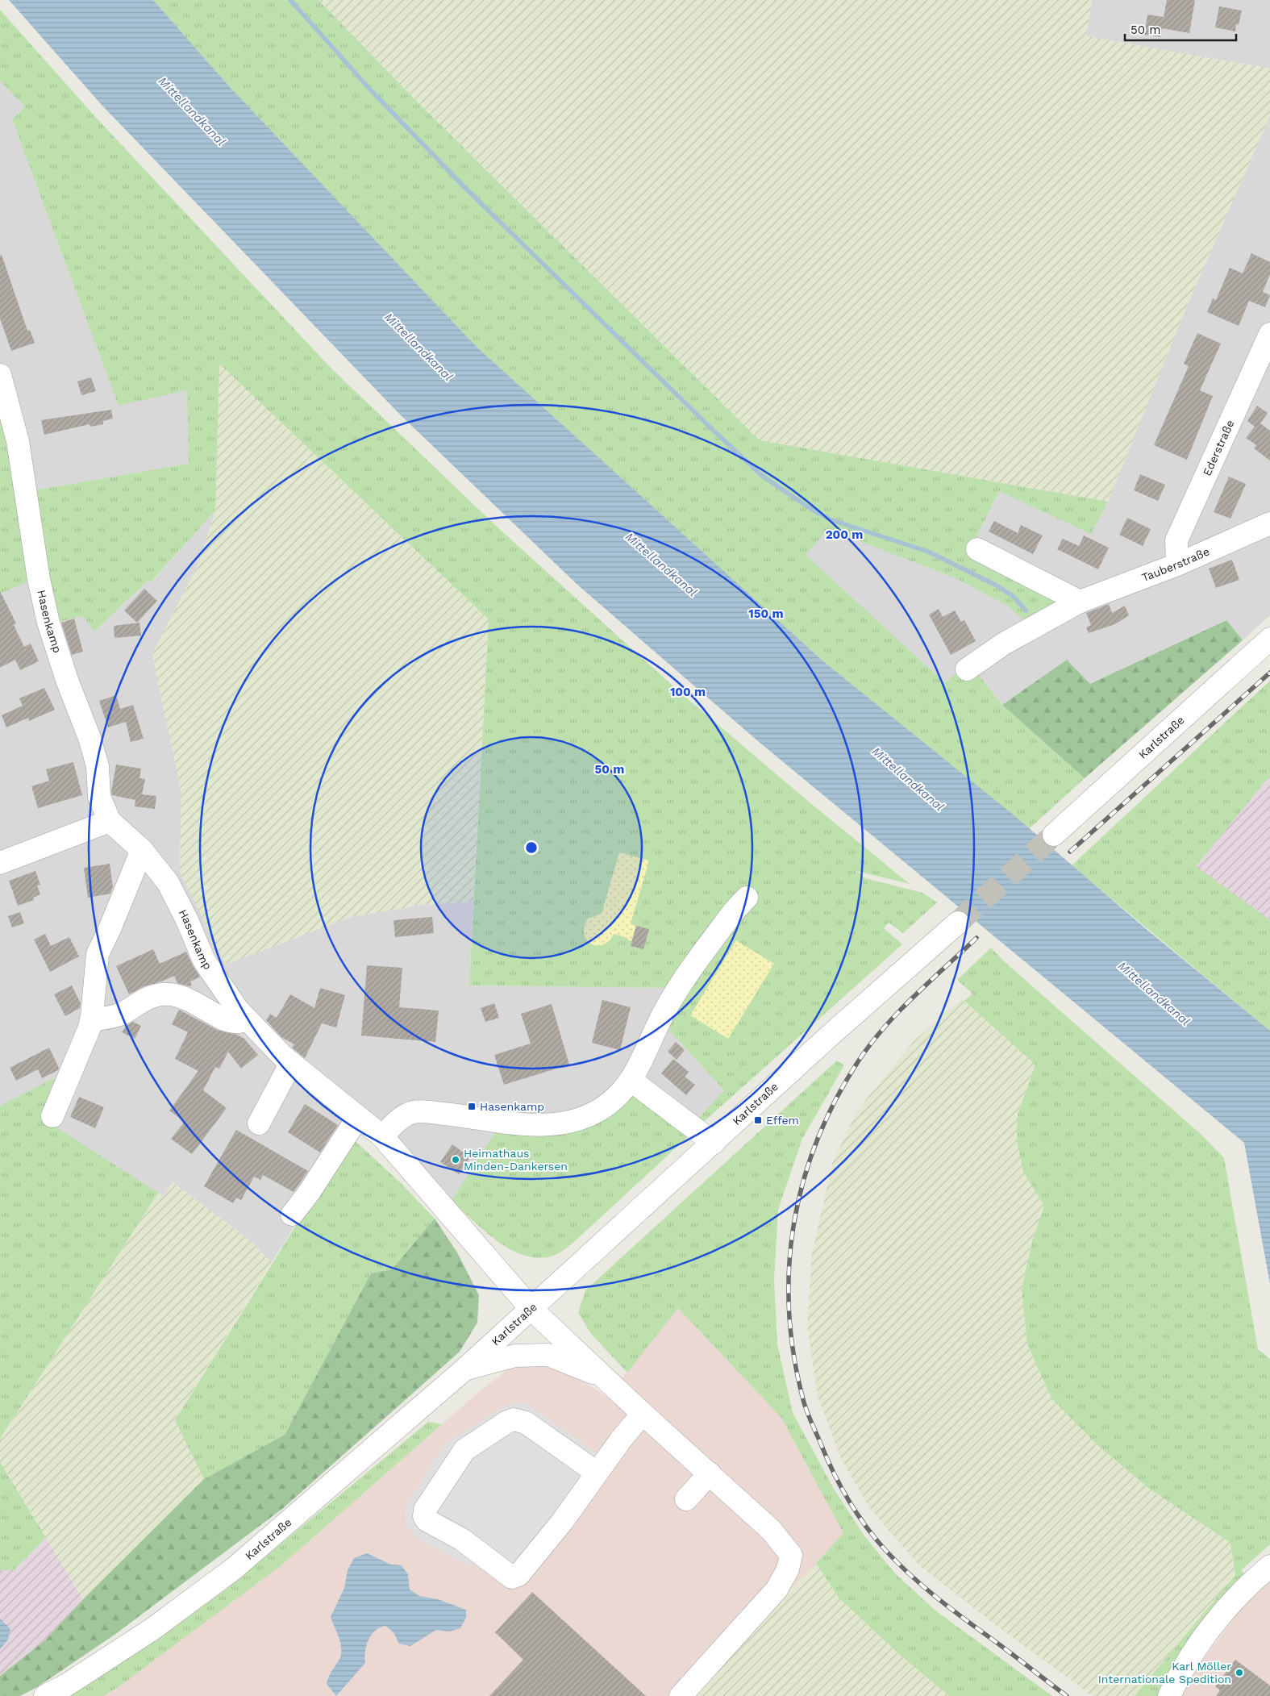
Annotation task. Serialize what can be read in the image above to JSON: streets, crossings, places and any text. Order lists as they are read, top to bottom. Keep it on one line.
{"streets":{"street":["Ederstraße","Tauberstraße","Hasenkamp","Karlstraße"]},"crossings":[["Ederstraße","Tauberstraße"],["Hasenkamp","Karlstraße"]],"water":["Mittellandkanal"],"places":{"transit":["Hasenkamp","Effem"],"other":["Heimathaus Minden-Dankersen","Karl Möller Internationale Spedition"]},"scale_bar":"50 m","rings":["200 m","150 m","100 m","50 m"]}
